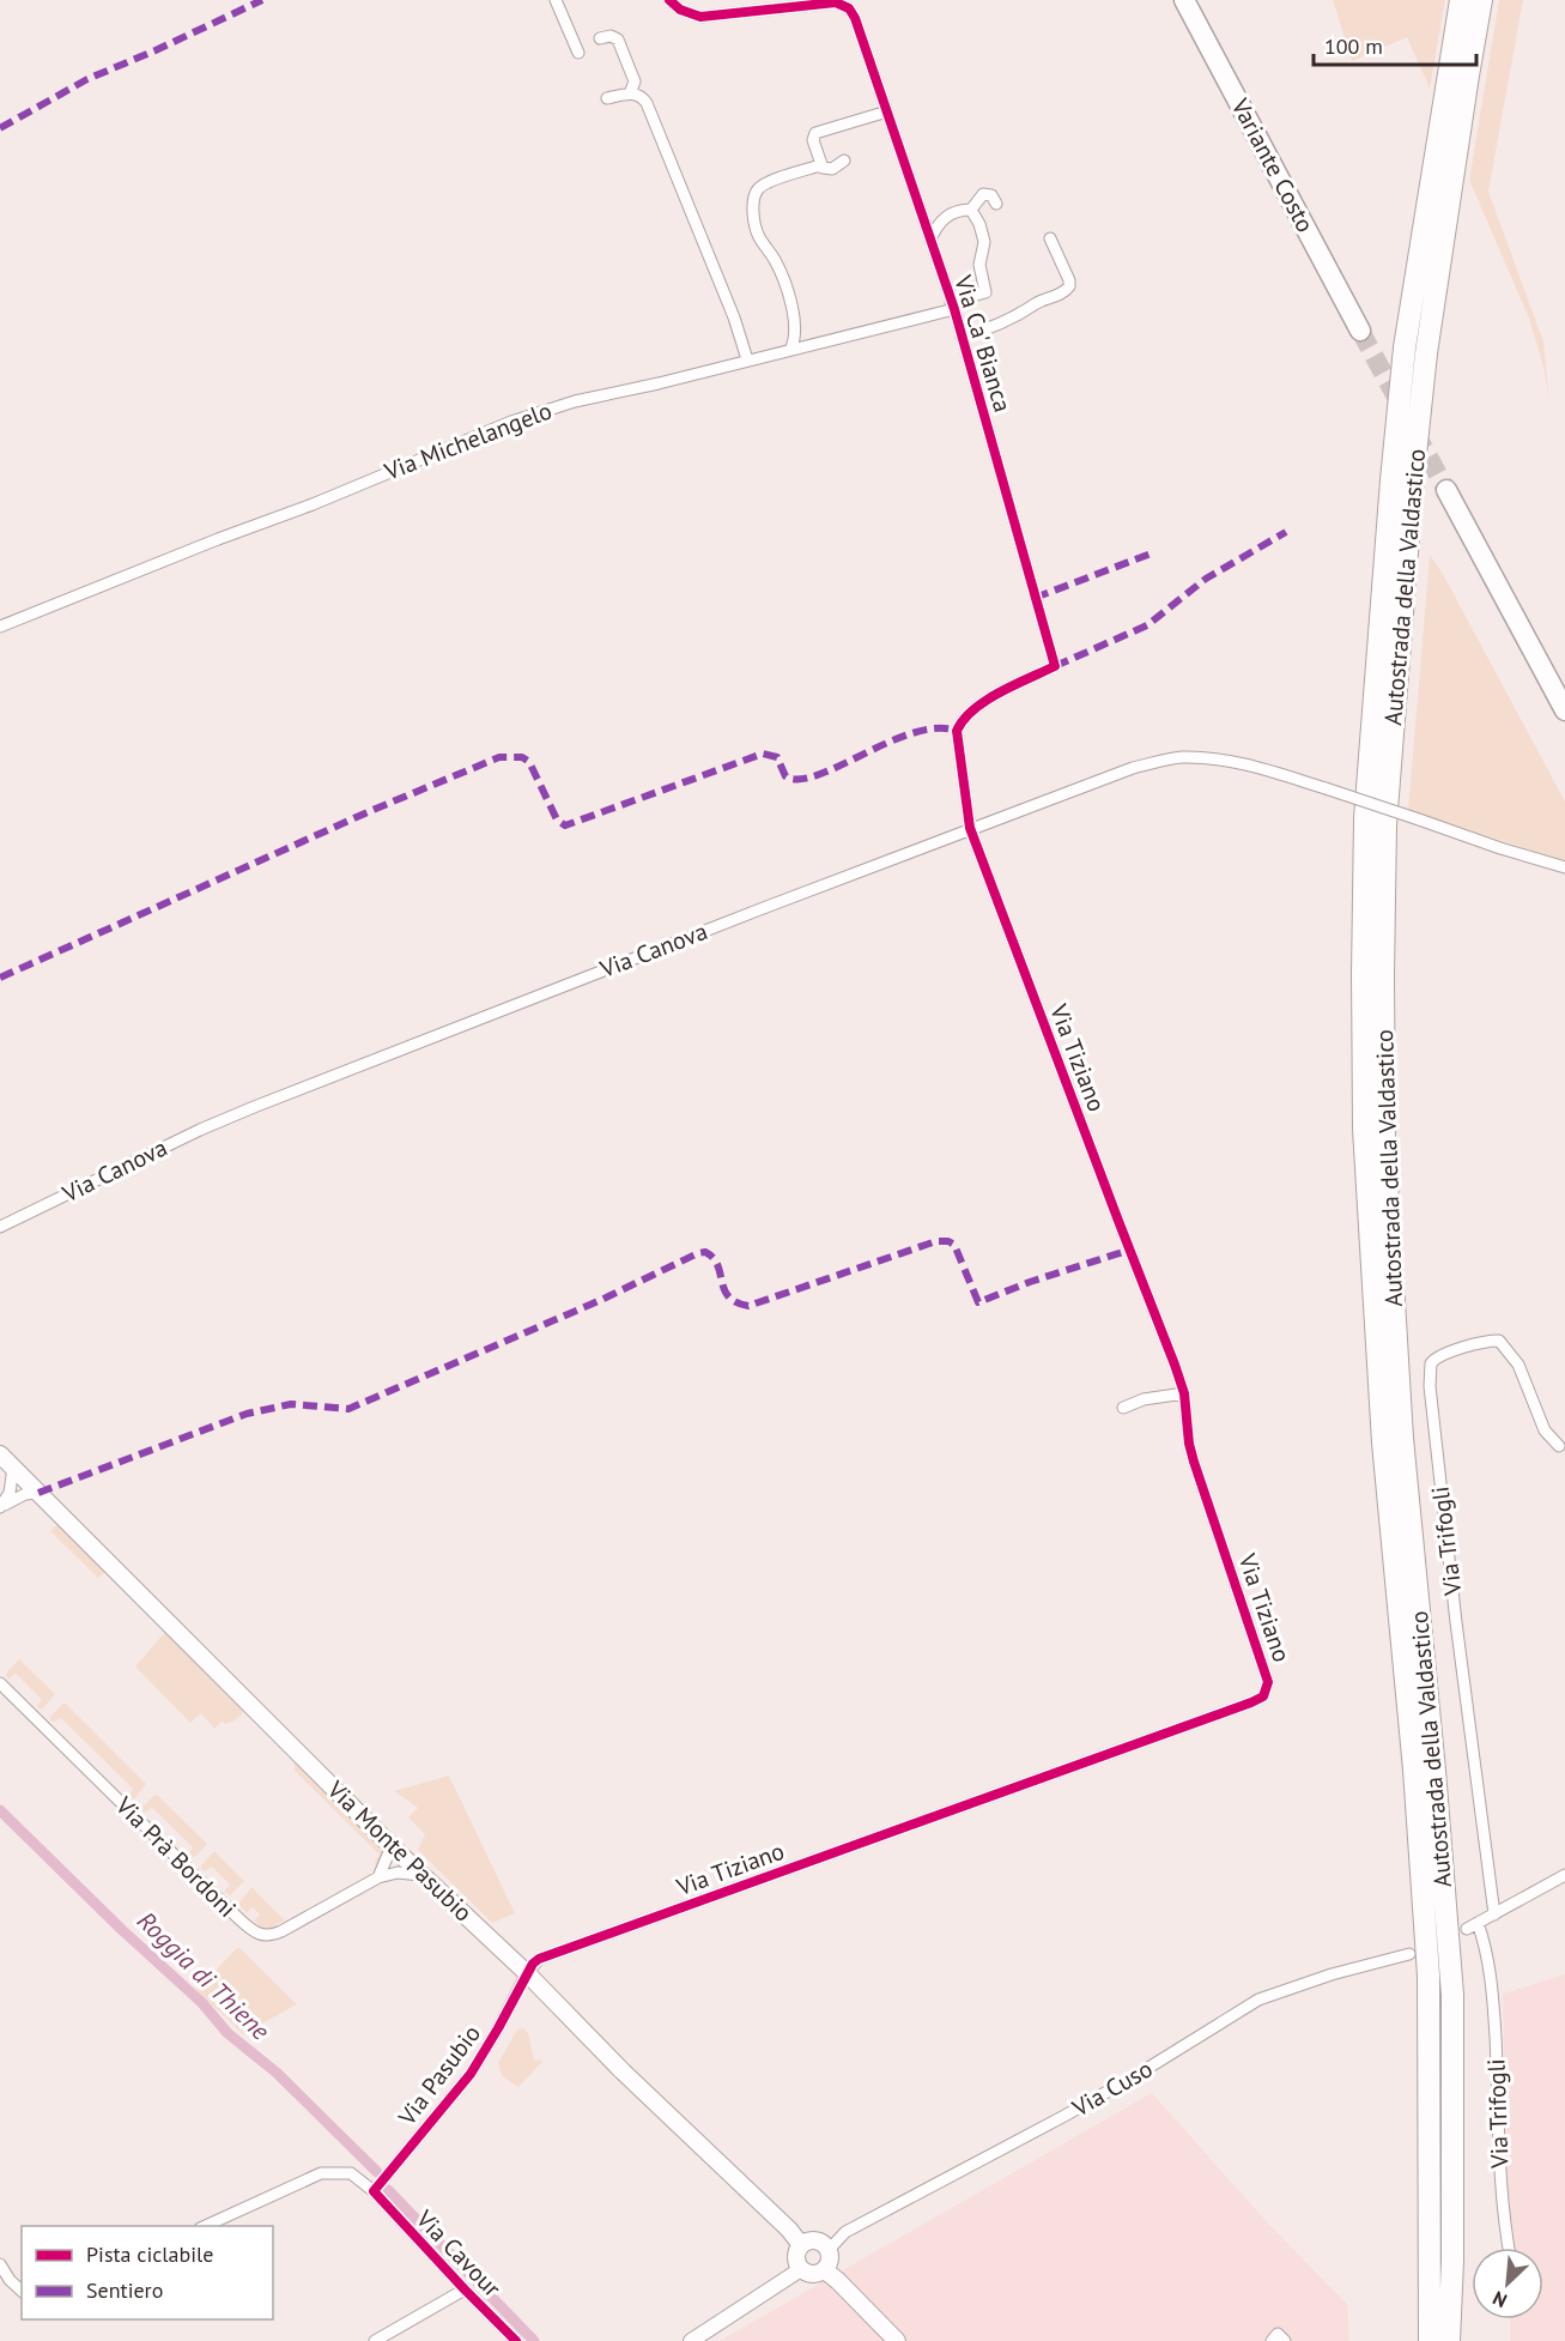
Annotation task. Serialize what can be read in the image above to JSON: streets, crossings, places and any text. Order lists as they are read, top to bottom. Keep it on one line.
{"streets":{"highway":["Variante Costo","Autostrada della Valdastico"],"main road":["Via Monte Pasubio"],"street":["Via Ca' Bianca","Via Michelangelo","Via Canova","Via Tiziano","Via Trifogli","Via Prà Bordoni","Via Pasubio","Via Cuso","Via Cavour"]},"crossings":[["Via Ca' Bianca","Via Michelangelo"],["Via Ca' Bianca","Via Canova"],["Via Ca' Bianca","Via Tiziano"],["Via Canova","Via Tiziano"],["Via Tiziano","Via Monte Pasubio"],["Via Tiziano","Via Pasubio"],["Via Monte Pasubio","Via Prà Bordoni"],["Via Monte Pasubio","Via Pasubio"],["Via Monte Pasubio","Via Cuso"],["Via Pasubio","Via Cavour"]],"water":["Roggia di Thiene"],"legend":["Pista ciclabile","Sentiero"],"scale_bar":"100 m","north":"bottom left"}
